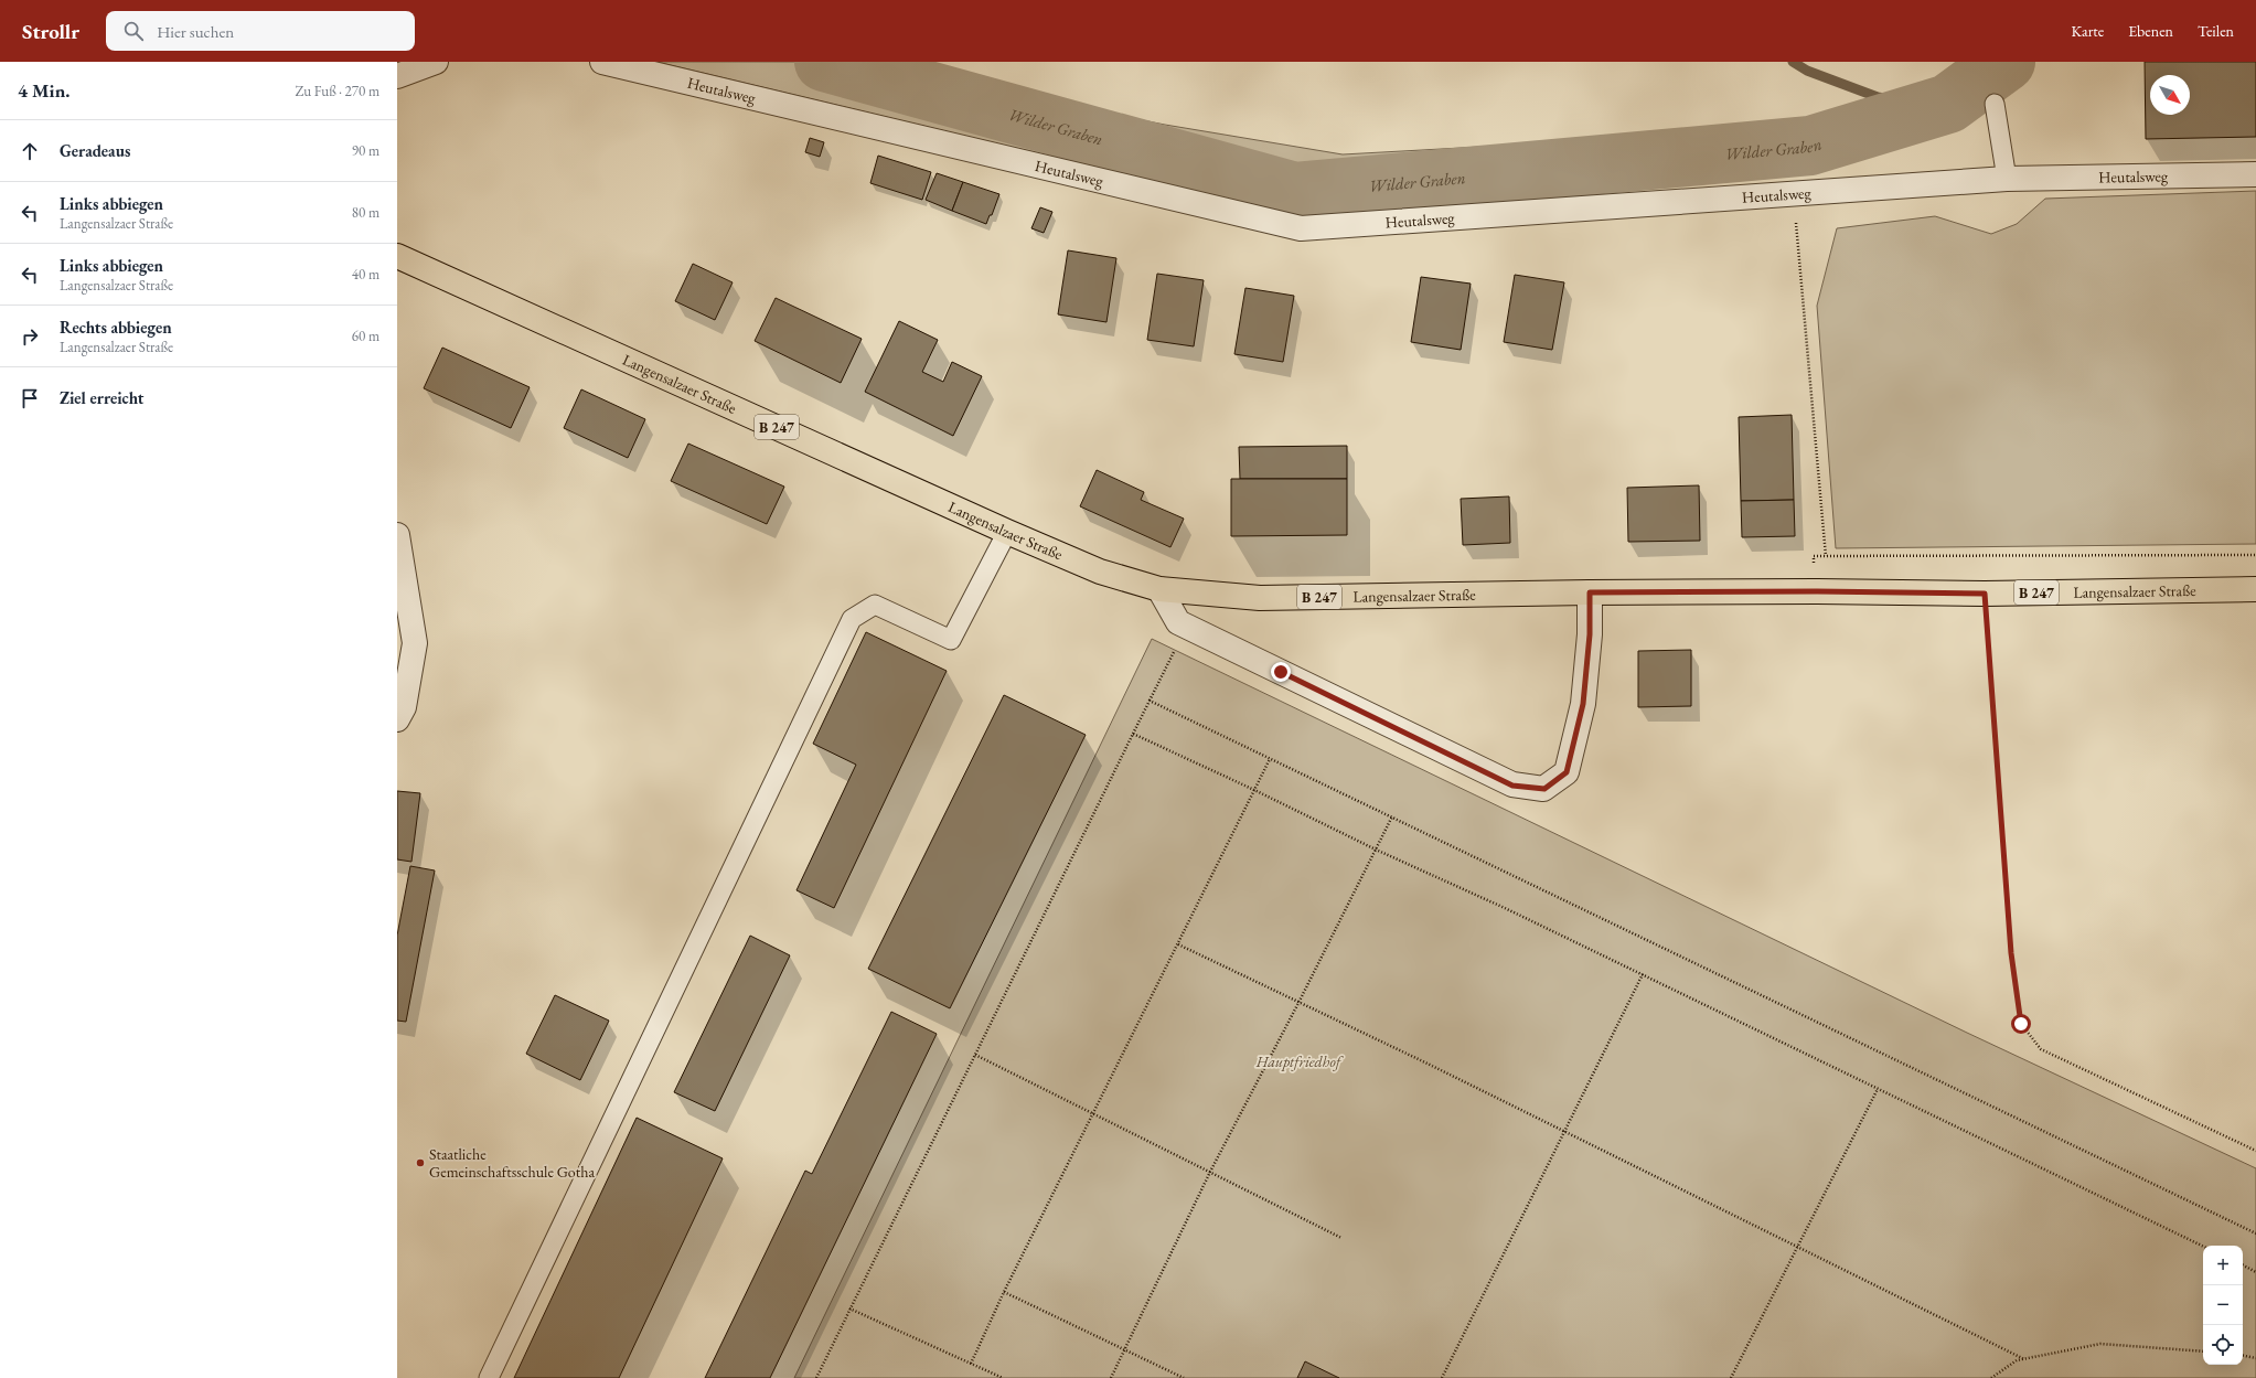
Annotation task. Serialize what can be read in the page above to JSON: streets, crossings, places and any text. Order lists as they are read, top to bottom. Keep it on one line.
{"streets":{"main road":["Langensalzaer Straße","B 247"],"street":["Heutalsweg"]},"water":["Wilder Graben"],"parks":["Hauptfriedhof"],"places":["Staatliche Gemeinschaftsschule Gotha"],"north":"bottom right","page":{"header":"Strollr","search":"Hier suchen","nav":["Karte","Ebenen","Teilen"],"heading":["4 Min.","Zu Fuß · 270 m"],"list":[["Geradeaus","90 m"],["Links abbiegen","Langensalzaer Straße","80 m"],["Links abbiegen","Langensalzaer Straße","40 m"],["Rechts abbiegen","Langensalzaer Straße","60 m"],"Ziel erreicht"],"map_buttons":["+","−"]}}
